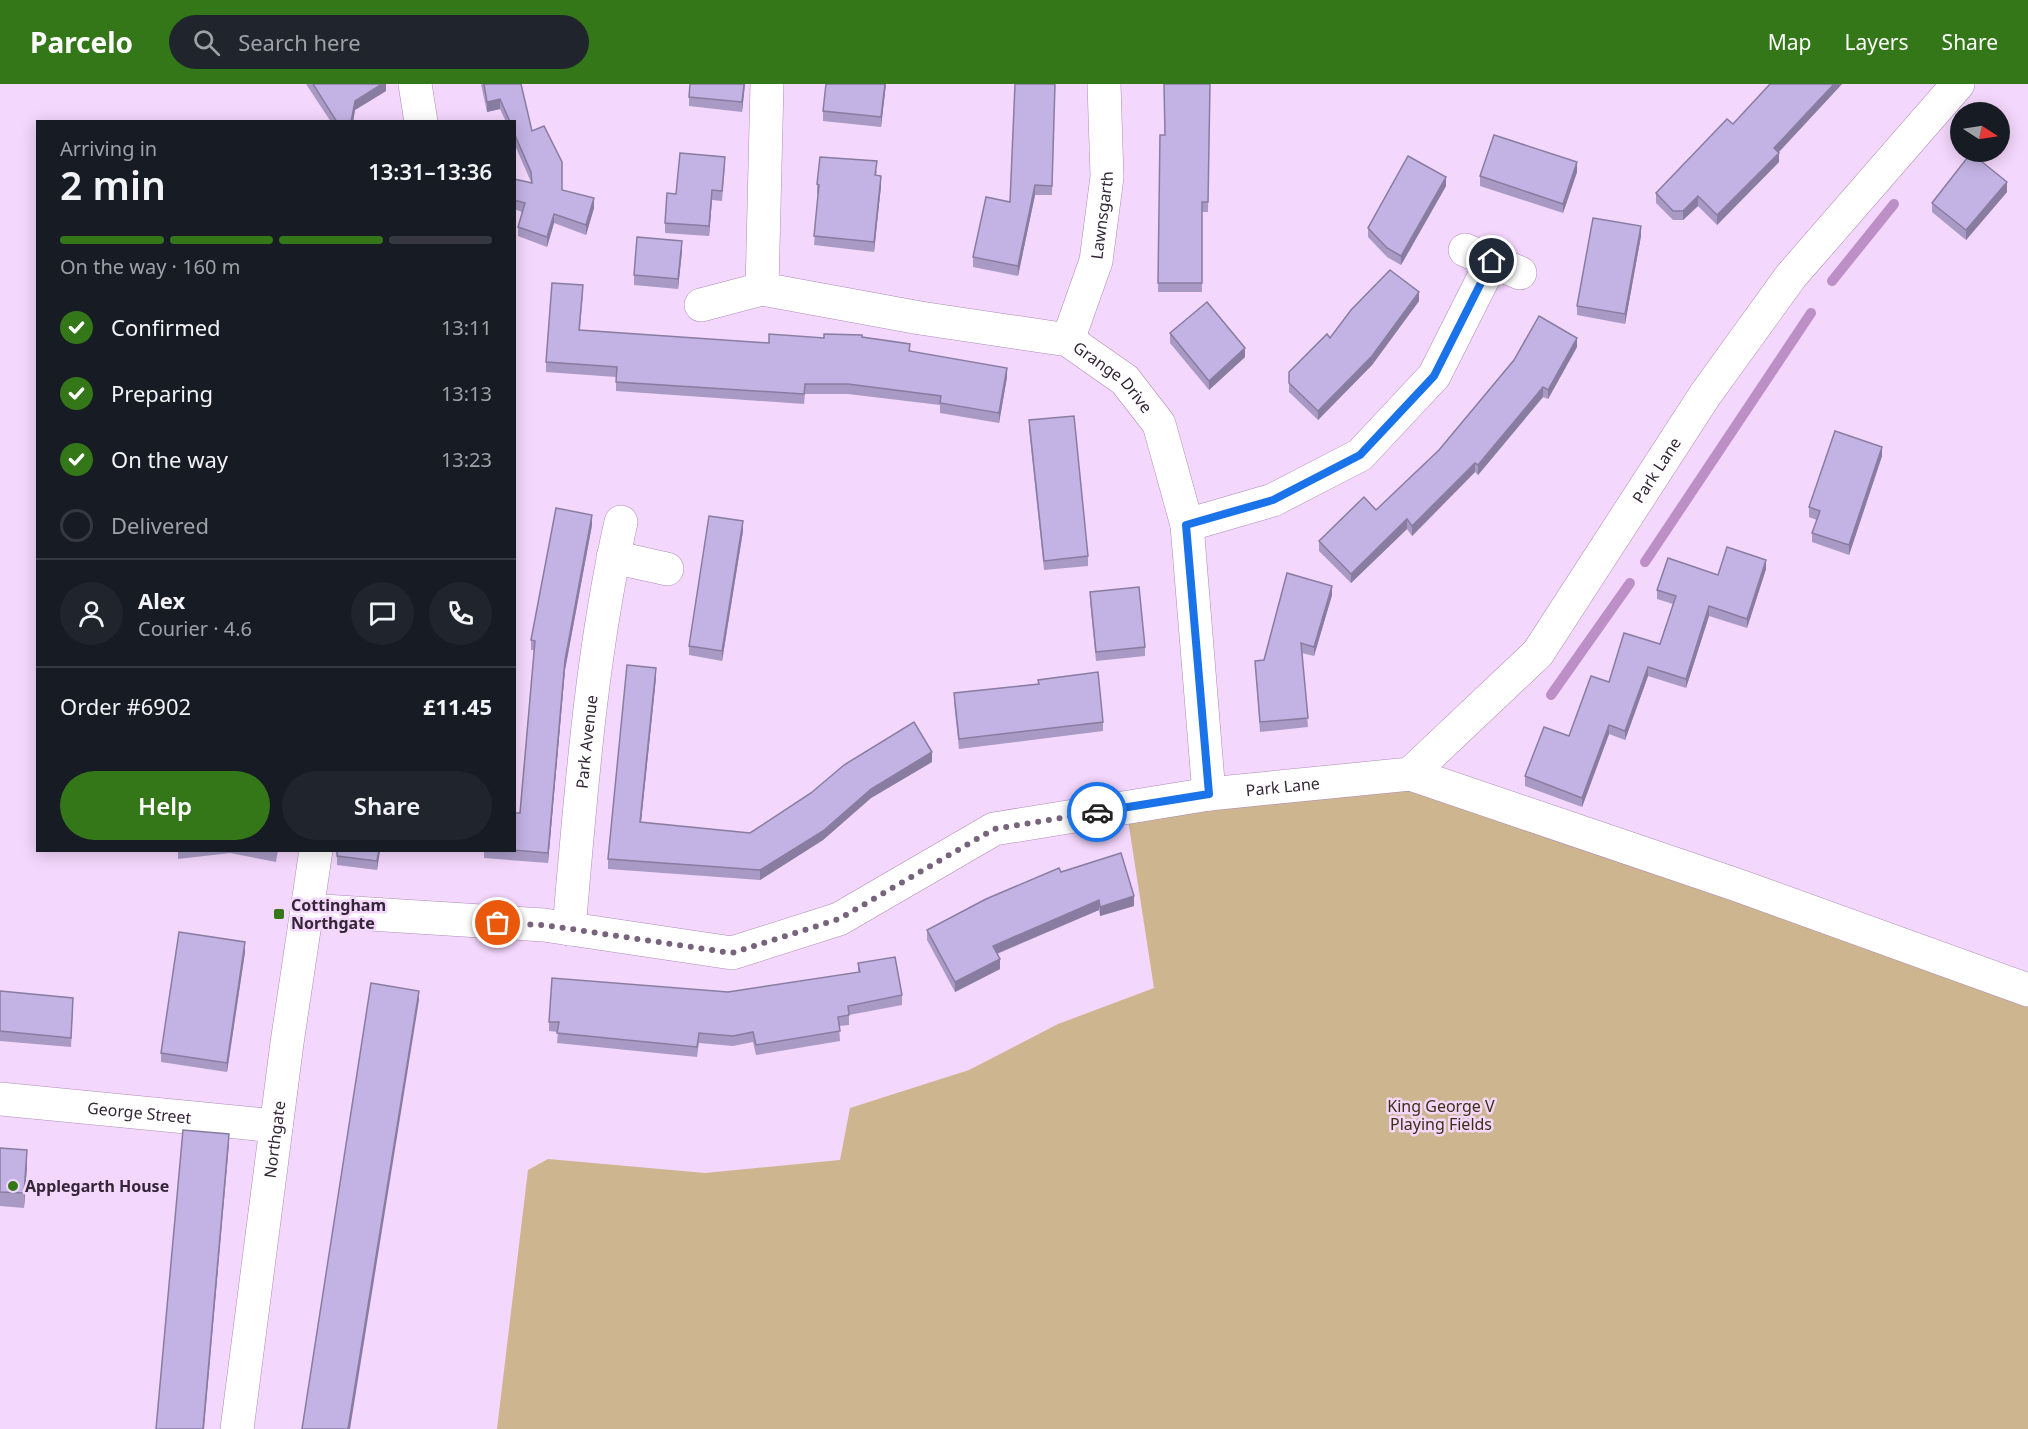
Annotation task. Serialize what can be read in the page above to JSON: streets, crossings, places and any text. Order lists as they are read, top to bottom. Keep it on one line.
{"streets":{"street":["Lawnsgarth","Grange Drive","Park Lane","Park Avenue","George Street","Northgate"]},"crossings":[["Lawnsgarth","Grange Drive"],["Grange Drive","Park Lane"],["Park Lane","Park Avenue"],["Park Lane","Northgate"],["George Street","Northgate"]],"parks":["King George V Playing Fields"],"places":{"transit":["Cottingham Northgate"],"other":["Applegarth House"]},"north":"right","page":{"header":"Parcelo","search":"Search here","nav":["Map","Layers","Share"],"heading":["2 min","Arriving in","13:31–13:36"],"panel":["Alex","Courier · 4.6","Order #6902","£11.45"],"bar":"On the way · 160 m","list":[["Confirmed","13:11"],["Preparing","13:13"],["On the way","13:23"],"Delivered"],"buttons":["Help","Share"]}}
